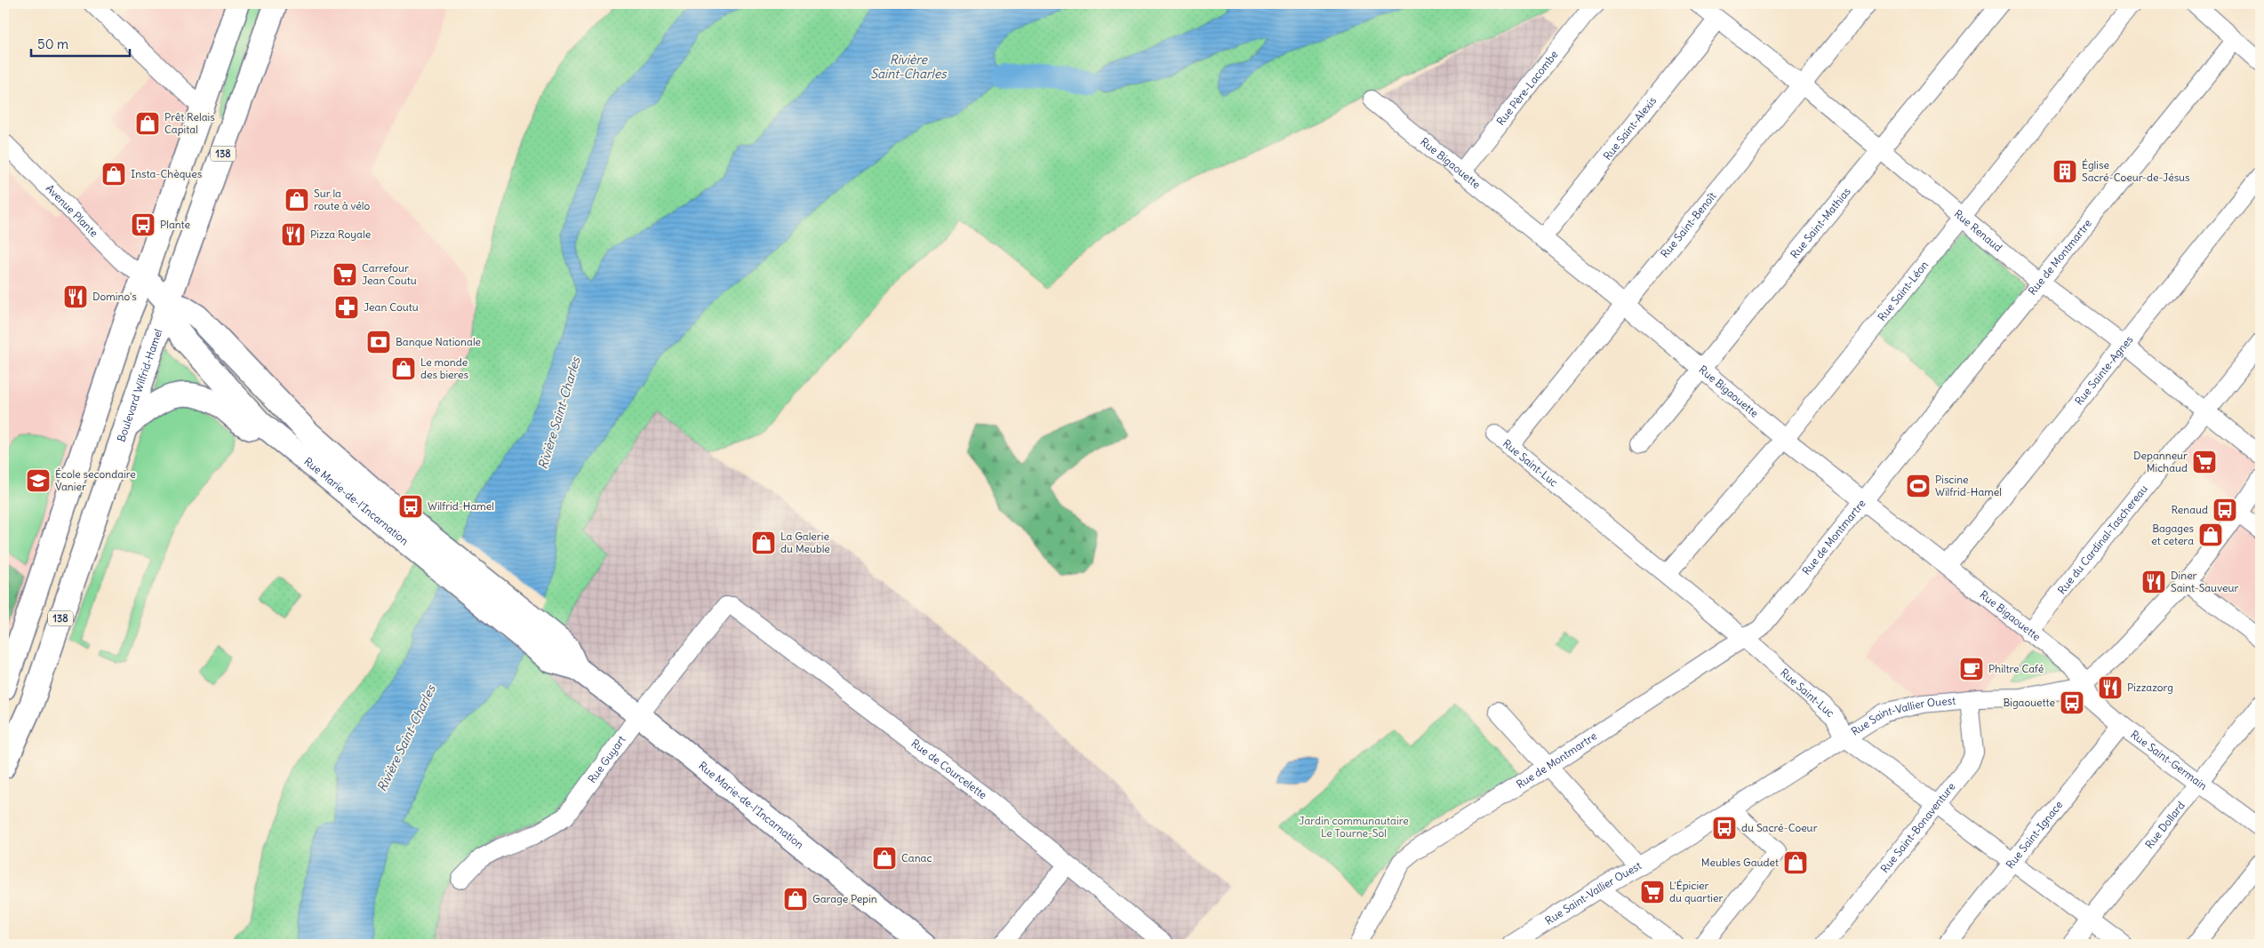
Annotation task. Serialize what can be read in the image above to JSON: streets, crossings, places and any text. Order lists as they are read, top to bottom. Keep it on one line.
{"streets":{"main road":["138","Boulevard Wilfrid-Hamel","Rue Marie-de-l'Incarnation"],"street":["Rue Père-Lacombe","Rue Saint-Alexis","Rue Bigaouette","Avenue Plante","Rue Saint-Mathias","Rue Saint-Benoît","Rue Renaud","Rue de Montmartre","Rue Saint-Léon","Rue Sainte-Agnes","Rue Saint-Luc","Rue du Cardinal-Taschereau","Rue Saint-Vallier Ouest","Rue Guyart","Rue Saint-Germain","Rue de Courcelette","Rue Dollard","Rue Saint-Bonaventure","Rue Saint-Ignace"]},"crossings":[["Rue Père-Lacombe","Rue Bigaouette"],["Rue Saint-Alexis","Rue Bigaouette"],["Rue Saint-Alexis","Rue Renaud"],["Rue Bigaouette","Rue Saint-Mathias"],["Rue Bigaouette","Rue Saint-Benoît"],["Rue Bigaouette","Rue de Montmartre"],["Rue Bigaouette","Rue Saint-Léon"],["Rue Bigaouette","Rue Sainte-Agnes"],["Rue Bigaouette","Rue du Cardinal-Taschereau"],["Rue Bigaouette","Rue Saint-Vallier Ouest"],["Rue Bigaouette","Rue Saint-Germain"],["Avenue Plante","Rue Marie-de-l'Incarnation"],["Rue Saint-Mathias","Rue Renaud"],["Rue Saint-Benoît","Rue Renaud"],["Rue Saint-Benoît","Rue Saint-Luc"],["Rue Renaud","Rue de Montmartre"],["Rue Renaud","Rue Saint-Léon"],["Rue Renaud","Rue Sainte-Agnes"],["Rue Renaud","Rue du Cardinal-Taschereau"],["Rue de Montmartre","Rue Saint-Luc"],["Rue Saint-Léon","Rue Saint-Luc"],["Boulevard Wilfrid-Hamel","Rue Marie-de-l'Incarnation"],["Rue Saint-Luc","Rue Saint-Vallier Ouest"],["Rue Saint-Luc","Rue Dollard"],["Rue Saint-Luc","Rue Saint-Bonaventure"],["Rue Saint-Luc","Rue Saint-Ignace"],["Rue Marie-de-l'Incarnation","Rue Guyart"],["Rue Saint-Vallier Ouest","Rue Saint-Germain"],["Rue Saint-Vallier Ouest","Rue Saint-Bonaventure"],["Rue Guyart","Rue de Courcelette"],["Rue Saint-Germain","Rue Dollard"],["Rue Saint-Germain","Rue Saint-Ignace"]],"water":["Rivière Saint-Charles"],"parks":["Jardin communautaire Le Tourne-Sol"],"places":{"shop":["Prêt Relais Capital","Insta-Chèques","Sur la route à vélo","Le monde des bieres","Bagages et cetera","La Galerie du Meuble","Canac","Meubles Gaudet","Garage Pepin"],"building":["Église Sacré-Coeur-de-Jésus"],"bus stop":["Plante","Wilfrid-Hamel","Renaud","Bigaouette","du Sacré-Coeur"],"restaurant":["Pizza Royale","Domino's","Diner Saint-Sauveur","Pizzazorg"],"supermarket":["Carrefour Jean Coutu","Depanneur Michaud","L'Épicier du quartier"],"pharmacy":["Jean Coutu"],"bank":["Banque Nationale"],"school or university":["École secondaire Vanier"],"sports":["Piscine Wilfrid-Hamel"],"cafe":["Philtre Café"]},"scale_bar":"50 m"}
